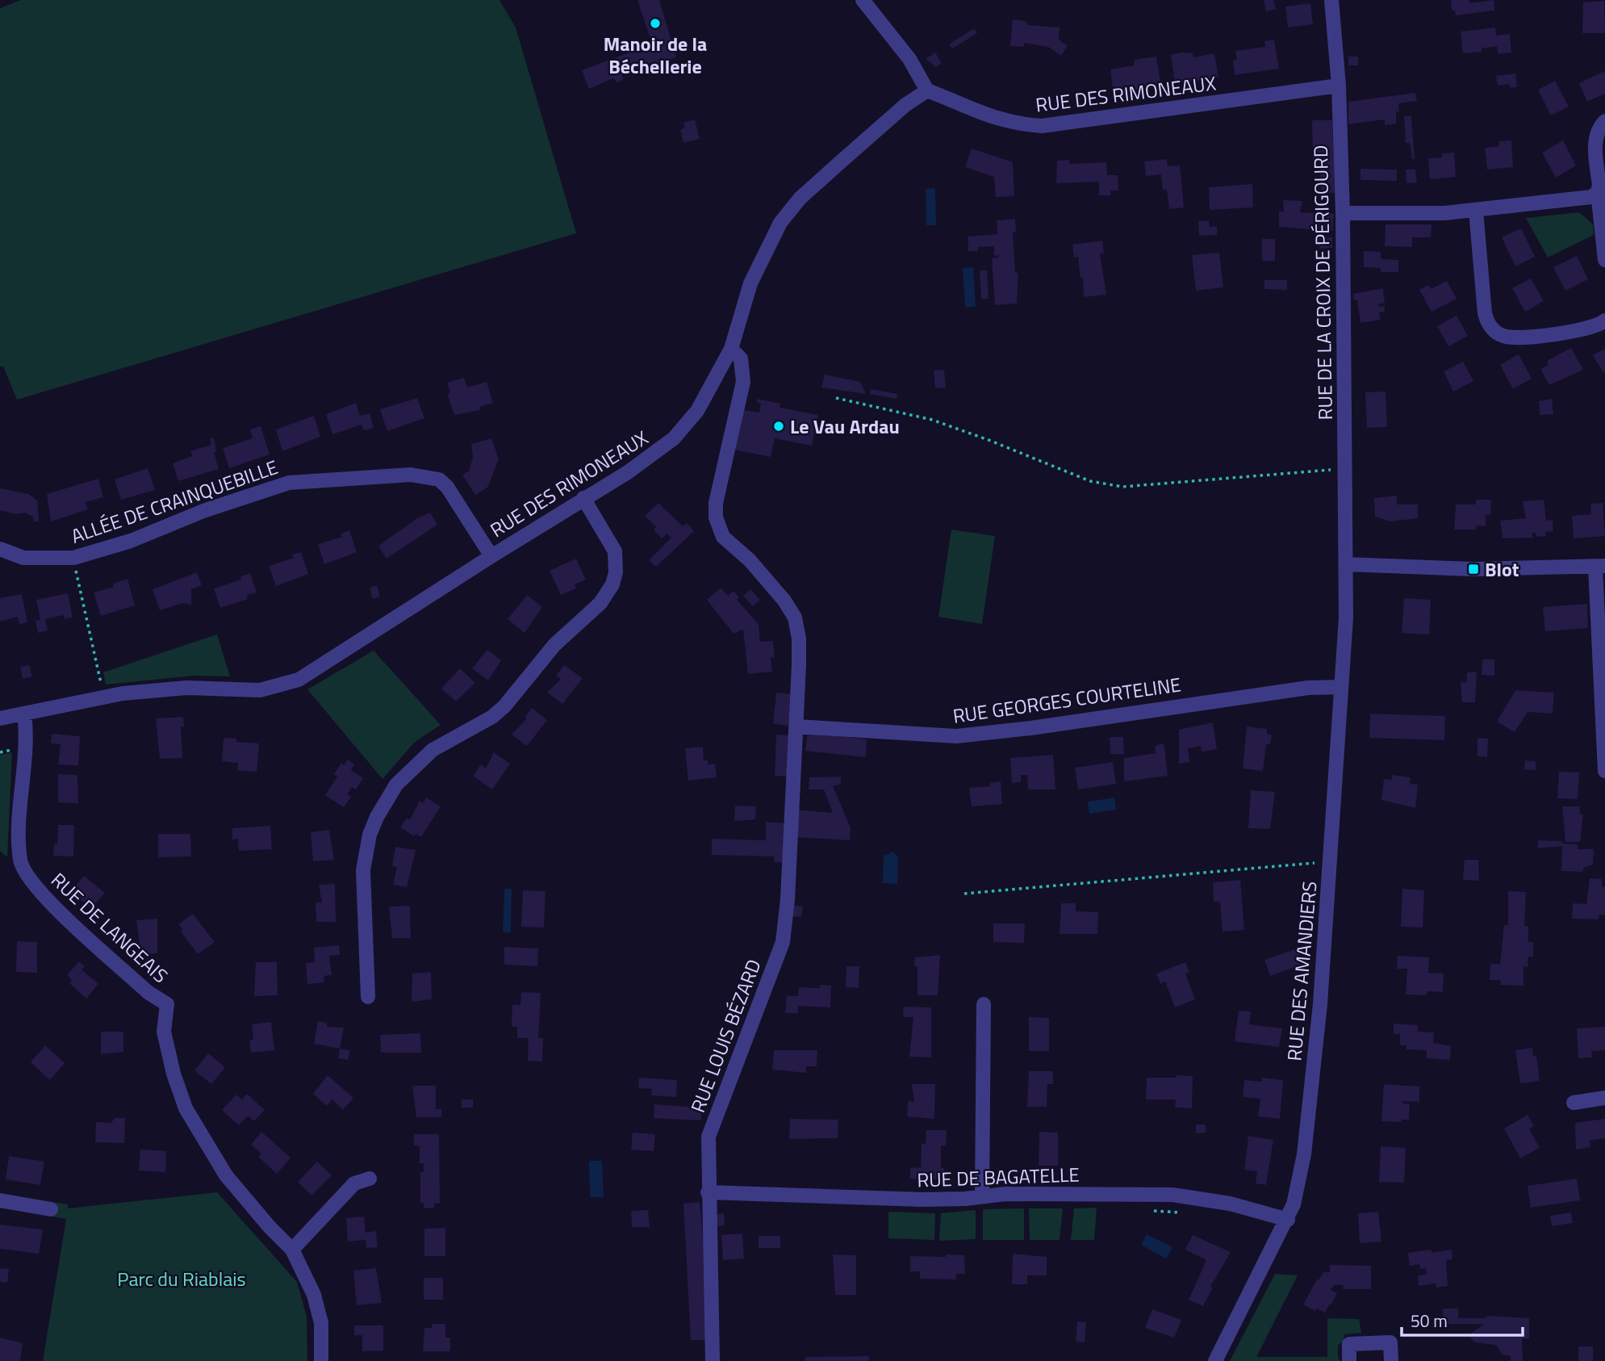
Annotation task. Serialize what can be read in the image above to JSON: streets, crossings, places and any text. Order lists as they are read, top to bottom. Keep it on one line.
{"streets":{"street":["RUE DES RIMONEAUX","RUE DE LA CROIX DE PÉRIGOURD","ALLÉE DE CRAINQUEBILLE","RUE GEORGES COURTELINE","RUE DE LANGEAIS","RUE DES AMANDIERS","RUE LOUIS BÉZARD","RUE DE BAGATELLE"]},"crossings":[["RUE DES RIMONEAUX","RUE DE LA CROIX DE PÉRIGOURD"],["RUE DES RIMONEAUX","ALLÉE DE CRAINQUEBILLE"],["RUE DES RIMONEAUX","RUE DE LANGEAIS"],["RUE DES RIMONEAUX","RUE LOUIS BÉZARD"],["RUE DE LA CROIX DE PÉRIGOURD","RUE DES AMANDIERS"],["RUE GEORGES COURTELINE","RUE DES AMANDIERS"],["RUE GEORGES COURTELINE","RUE LOUIS BÉZARD"],["RUE DES AMANDIERS","RUE DE BAGATELLE"],["RUE LOUIS BÉZARD","RUE DE BAGATELLE"]],"parks":["Parc du Riablais"],"places":{"other":["Manoir de la Béchellerie","Le Vau Ardau"],"transit":["Blot"]},"scale_bar":"50 m"}
